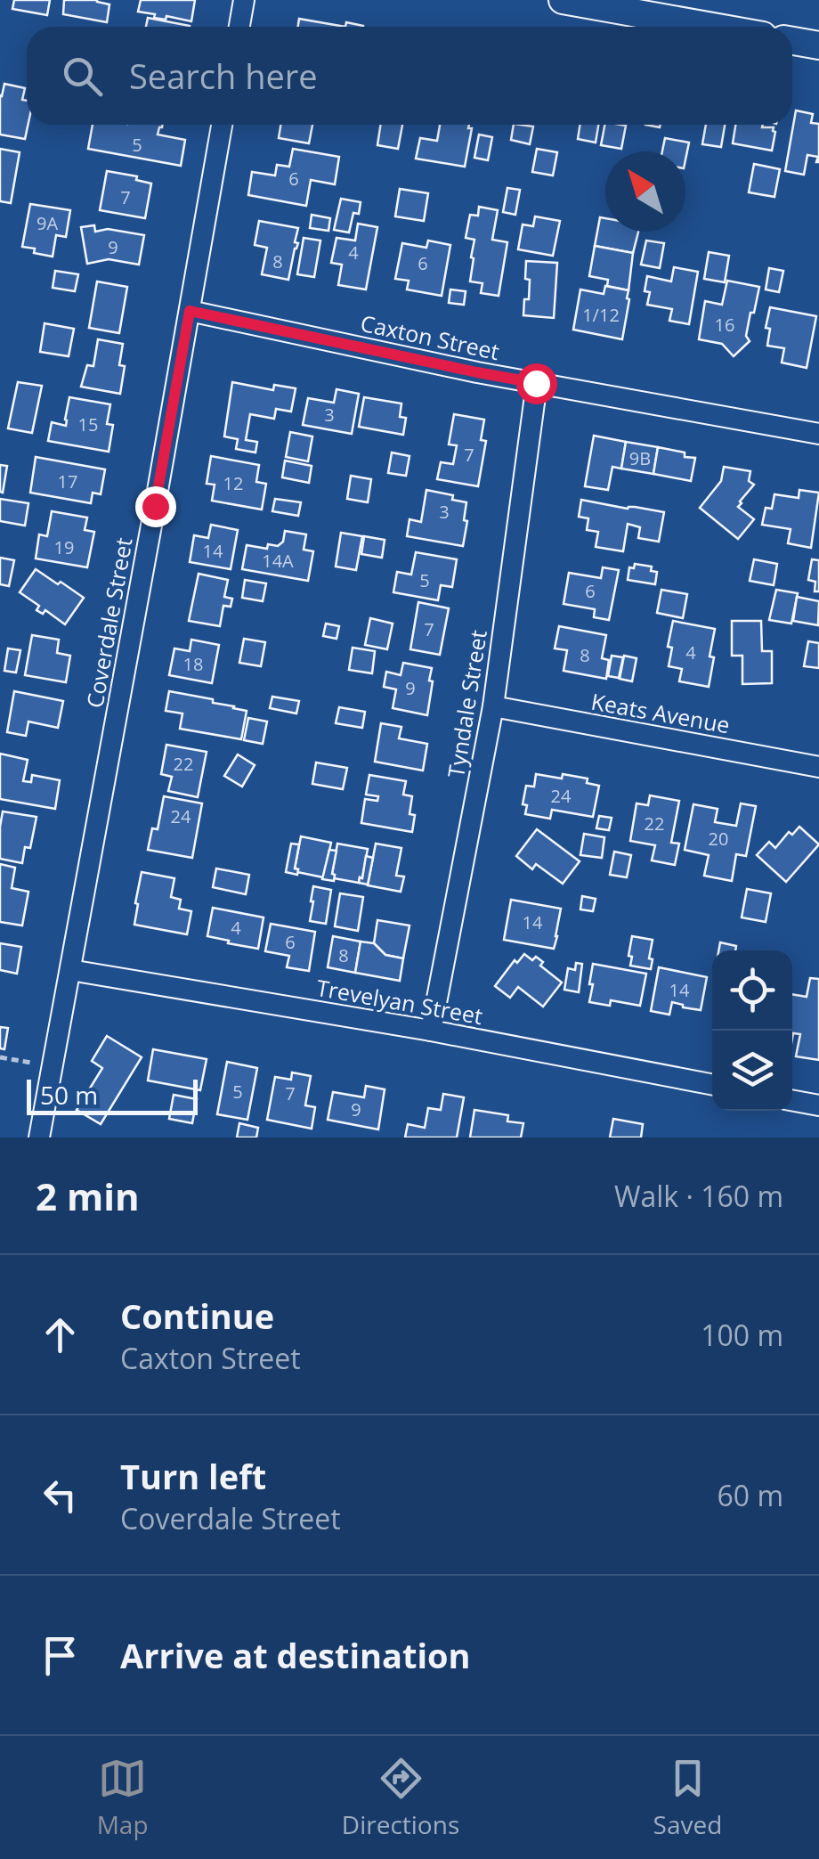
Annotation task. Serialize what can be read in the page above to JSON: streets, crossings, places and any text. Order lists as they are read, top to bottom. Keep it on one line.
{"streets":{"street":["Caxton Street","Coverdale Street","Tyndale Street","Keats Avenue","Trevelyan Street"]},"crossings":[["Caxton Street","Coverdale Street"],["Caxton Street","Tyndale Street"],["Coverdale Street","Trevelyan Street"],["Tyndale Street","Keats Avenue"],["Tyndale Street","Trevelyan Street"]],"house_numbers":["5","6","7","9A","9","4","8","6","1/12","16","3","15","7","9B","17","12","3","19","14","14A","5","6","7","4","8","18","9","22","24","24","22","20","14","4","6","8","14","5","7","9"],"scale_bar":"50 m","north":"top left","page":{"search":"Search here","scale":"50 m","heading":["2 min","Walk · 160 m"],"list":[["Continue","Caxton Street","100 m"],["Turn left","Coverdale Street","60 m"],"Arrive at destination"],"nav":["Map","Directions","Saved"]}}
